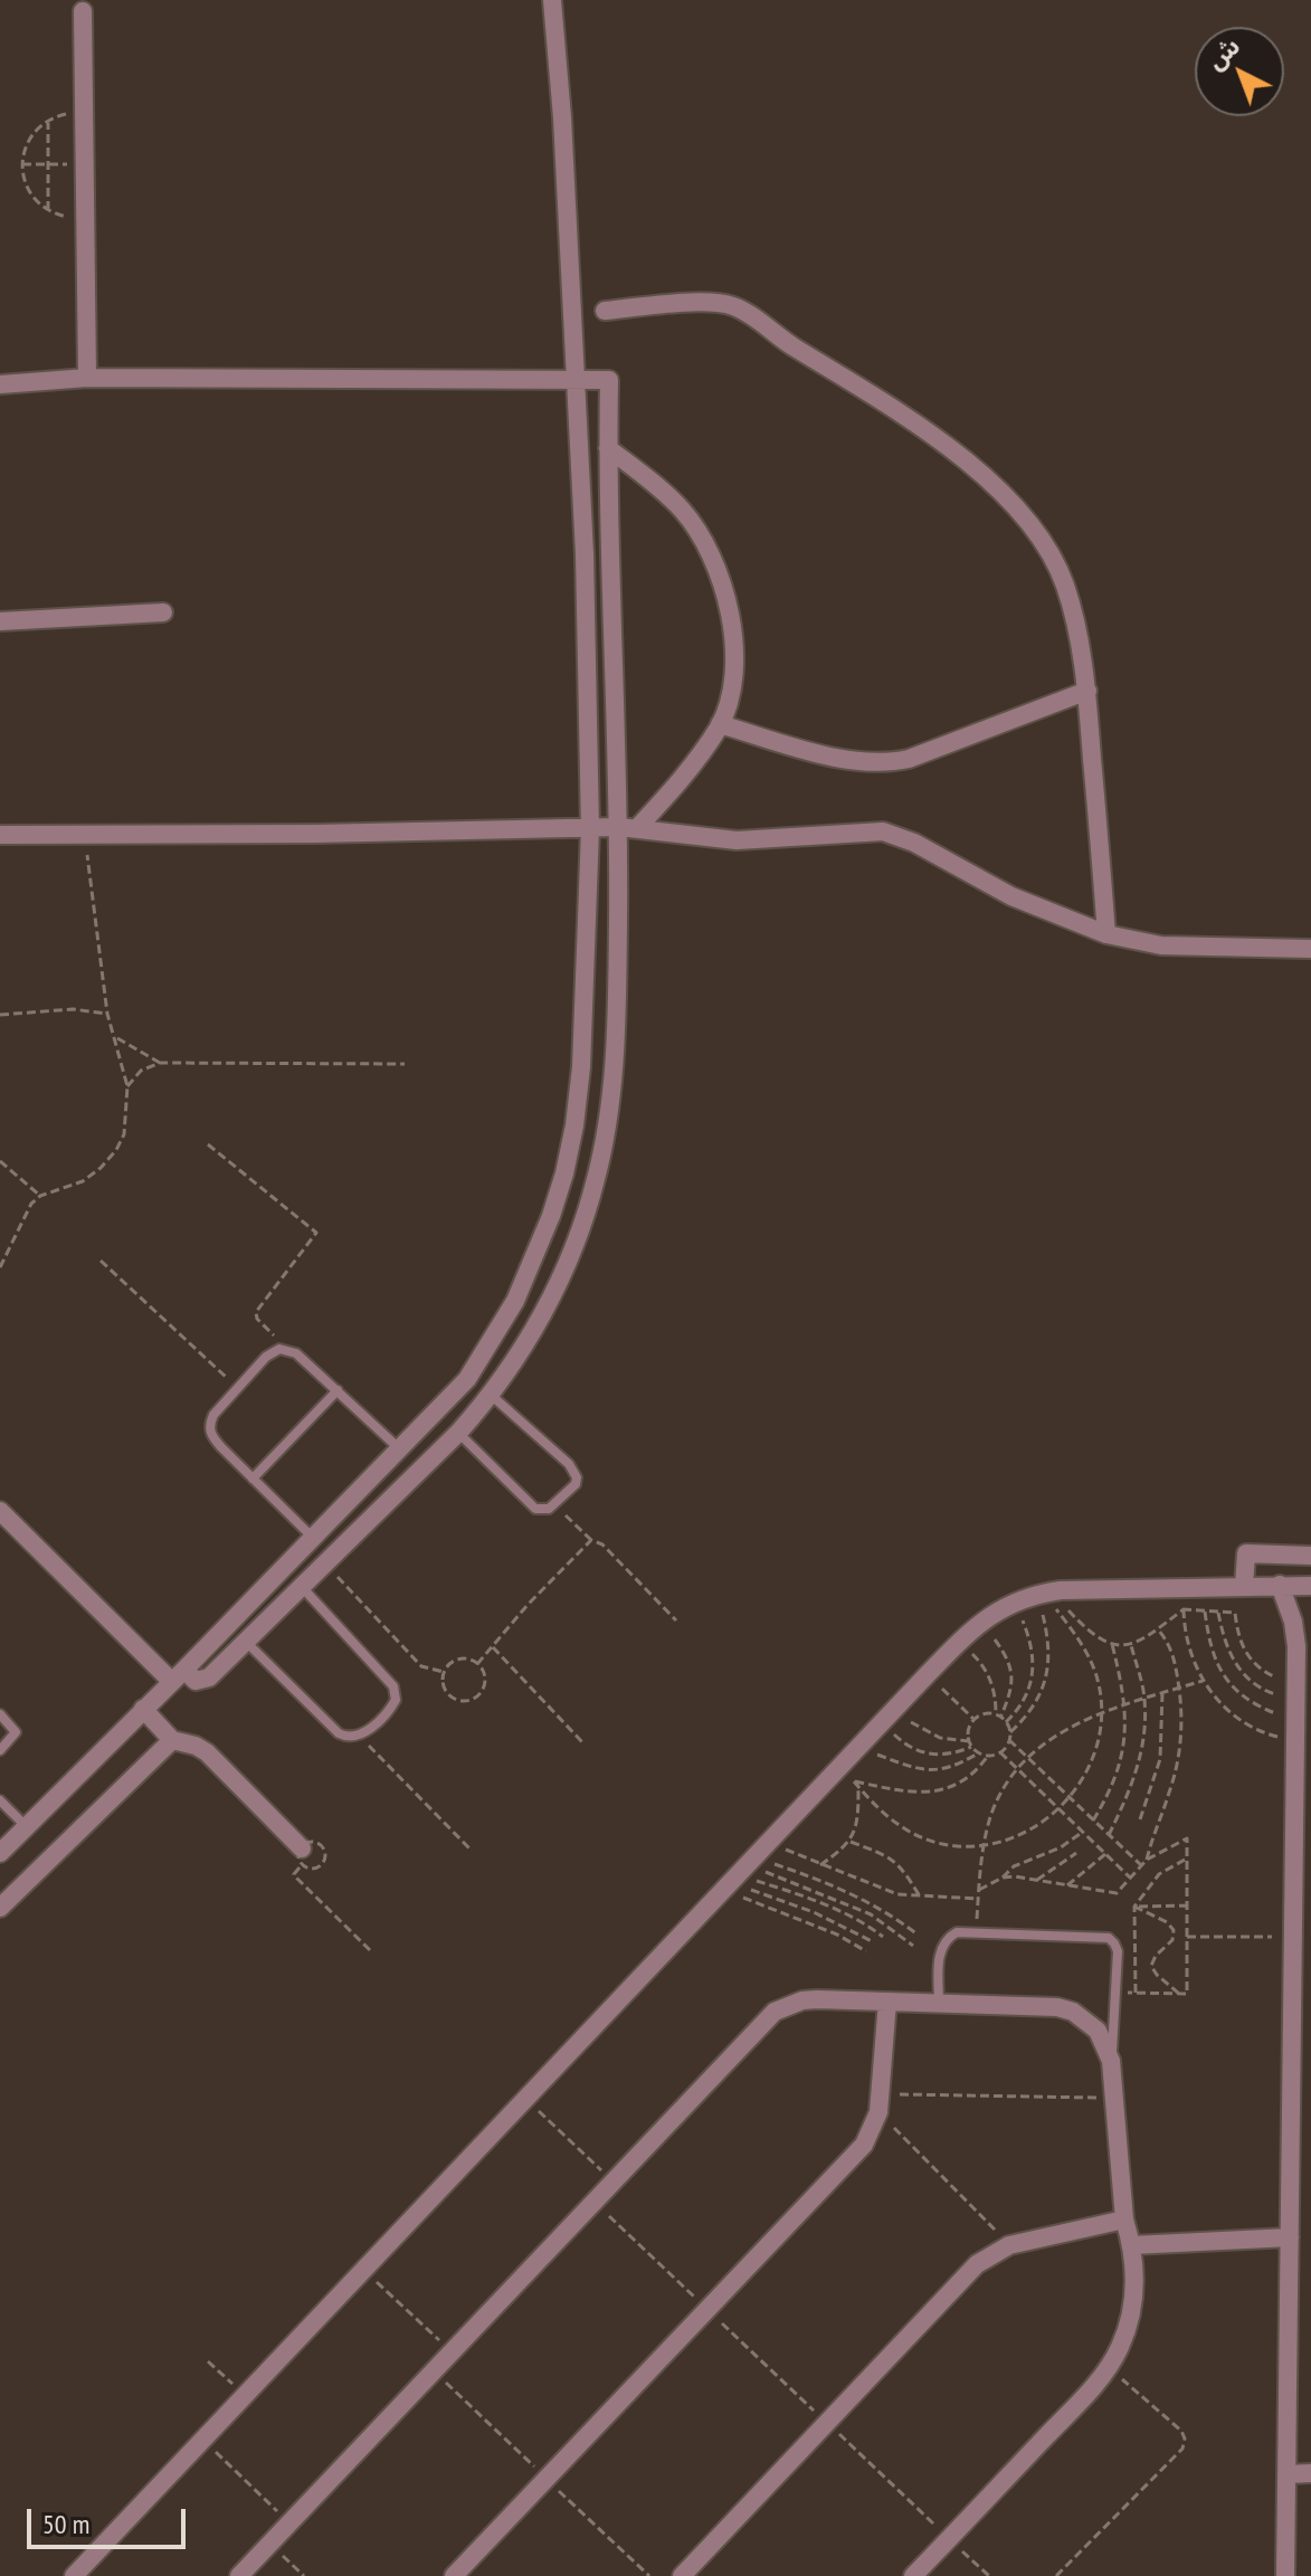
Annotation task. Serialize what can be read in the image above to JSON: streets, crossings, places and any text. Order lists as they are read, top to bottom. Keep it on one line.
{"scale_bar":"50 m","north":"top left"}
